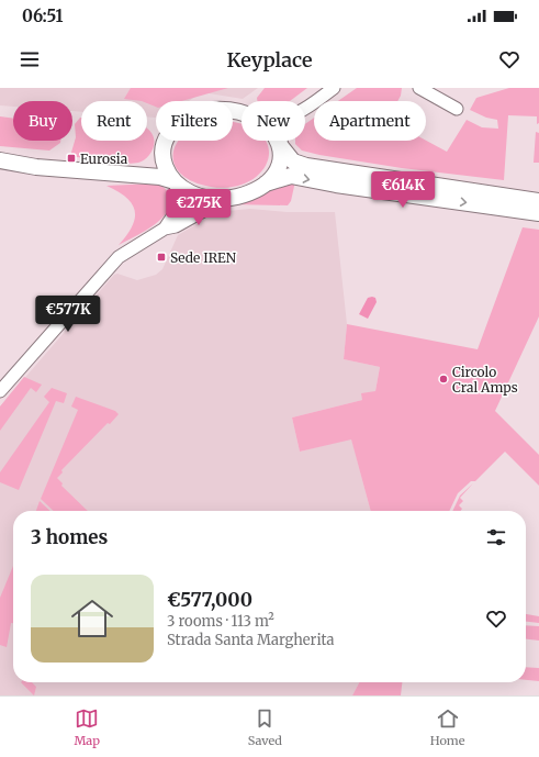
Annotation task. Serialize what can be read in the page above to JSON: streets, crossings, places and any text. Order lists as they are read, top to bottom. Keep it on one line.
{"places":{"transit":["Eurosia","Sede IREN"],"other":["Circolo Cral Amps"]},"page":{"status":"06:51","header":"Keyplace","chip":["Buy","Rent","Filters","New","Apartment"],"price":["€614K","€275K","€577K"],"heading":"3 homes","list":[{"name":"€577,000","note":"3 rooms · 113 m² · Strada Santa Margherita"}],"tabs":["Map","Saved","Home"]}}
